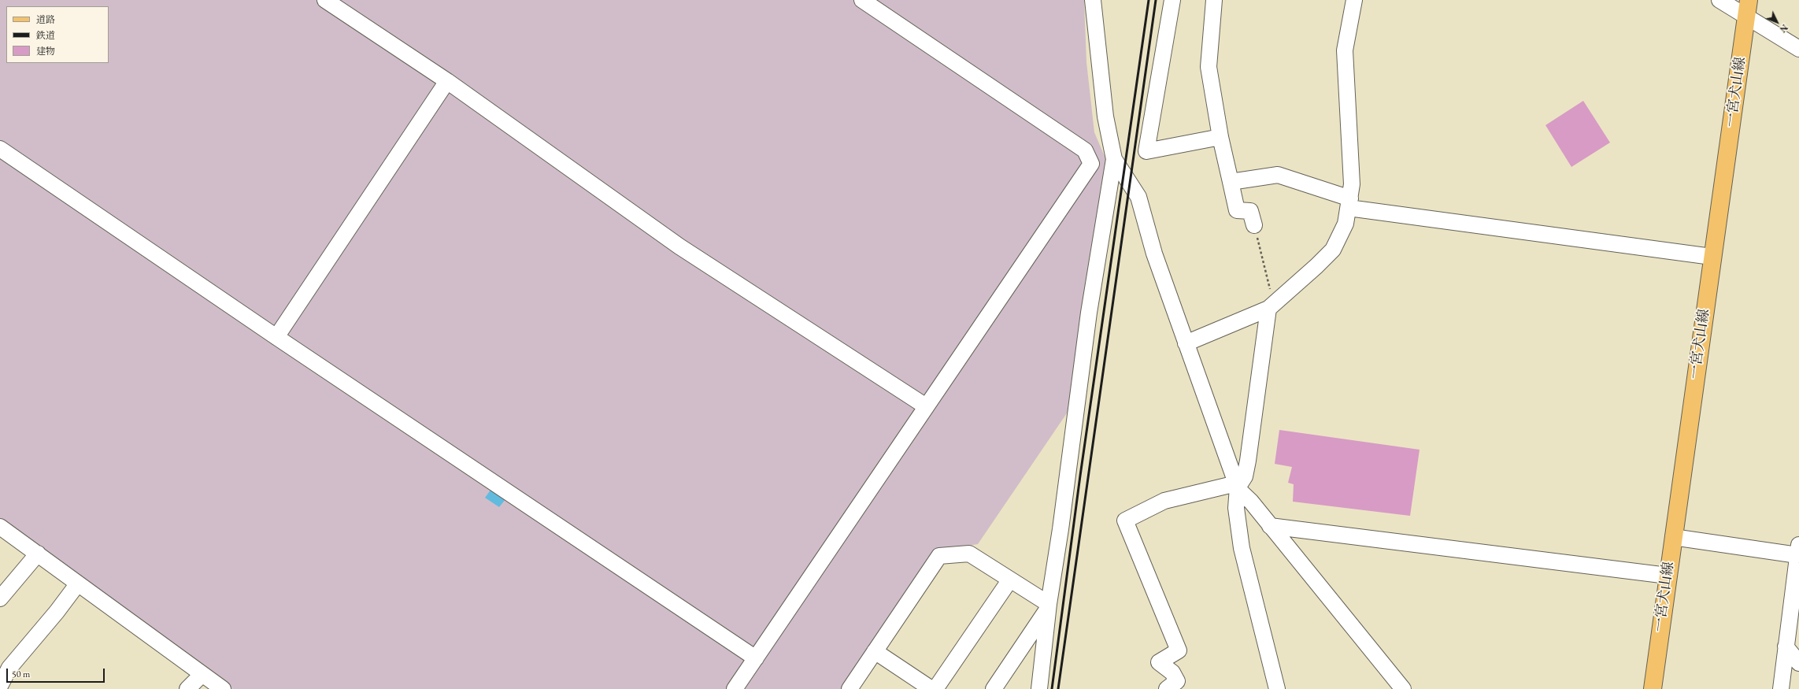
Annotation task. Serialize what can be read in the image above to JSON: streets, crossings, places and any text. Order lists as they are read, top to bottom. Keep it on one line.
{"streets":{"main road":["一宮犬山線"]},"legend":["道路","鉄道","建物"],"scale_bar":"50 m","north":"bottom right"}
